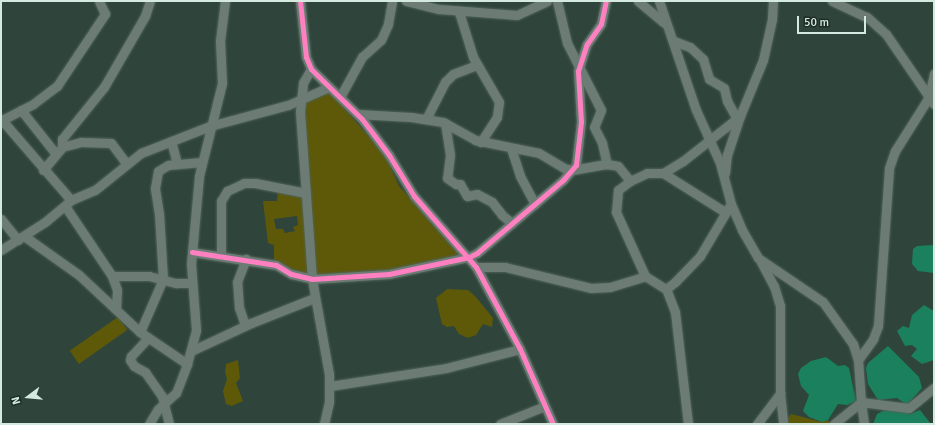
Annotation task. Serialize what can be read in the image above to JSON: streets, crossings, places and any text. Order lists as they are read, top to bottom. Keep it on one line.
{"scale_bar":"50 m","north":"left"}
